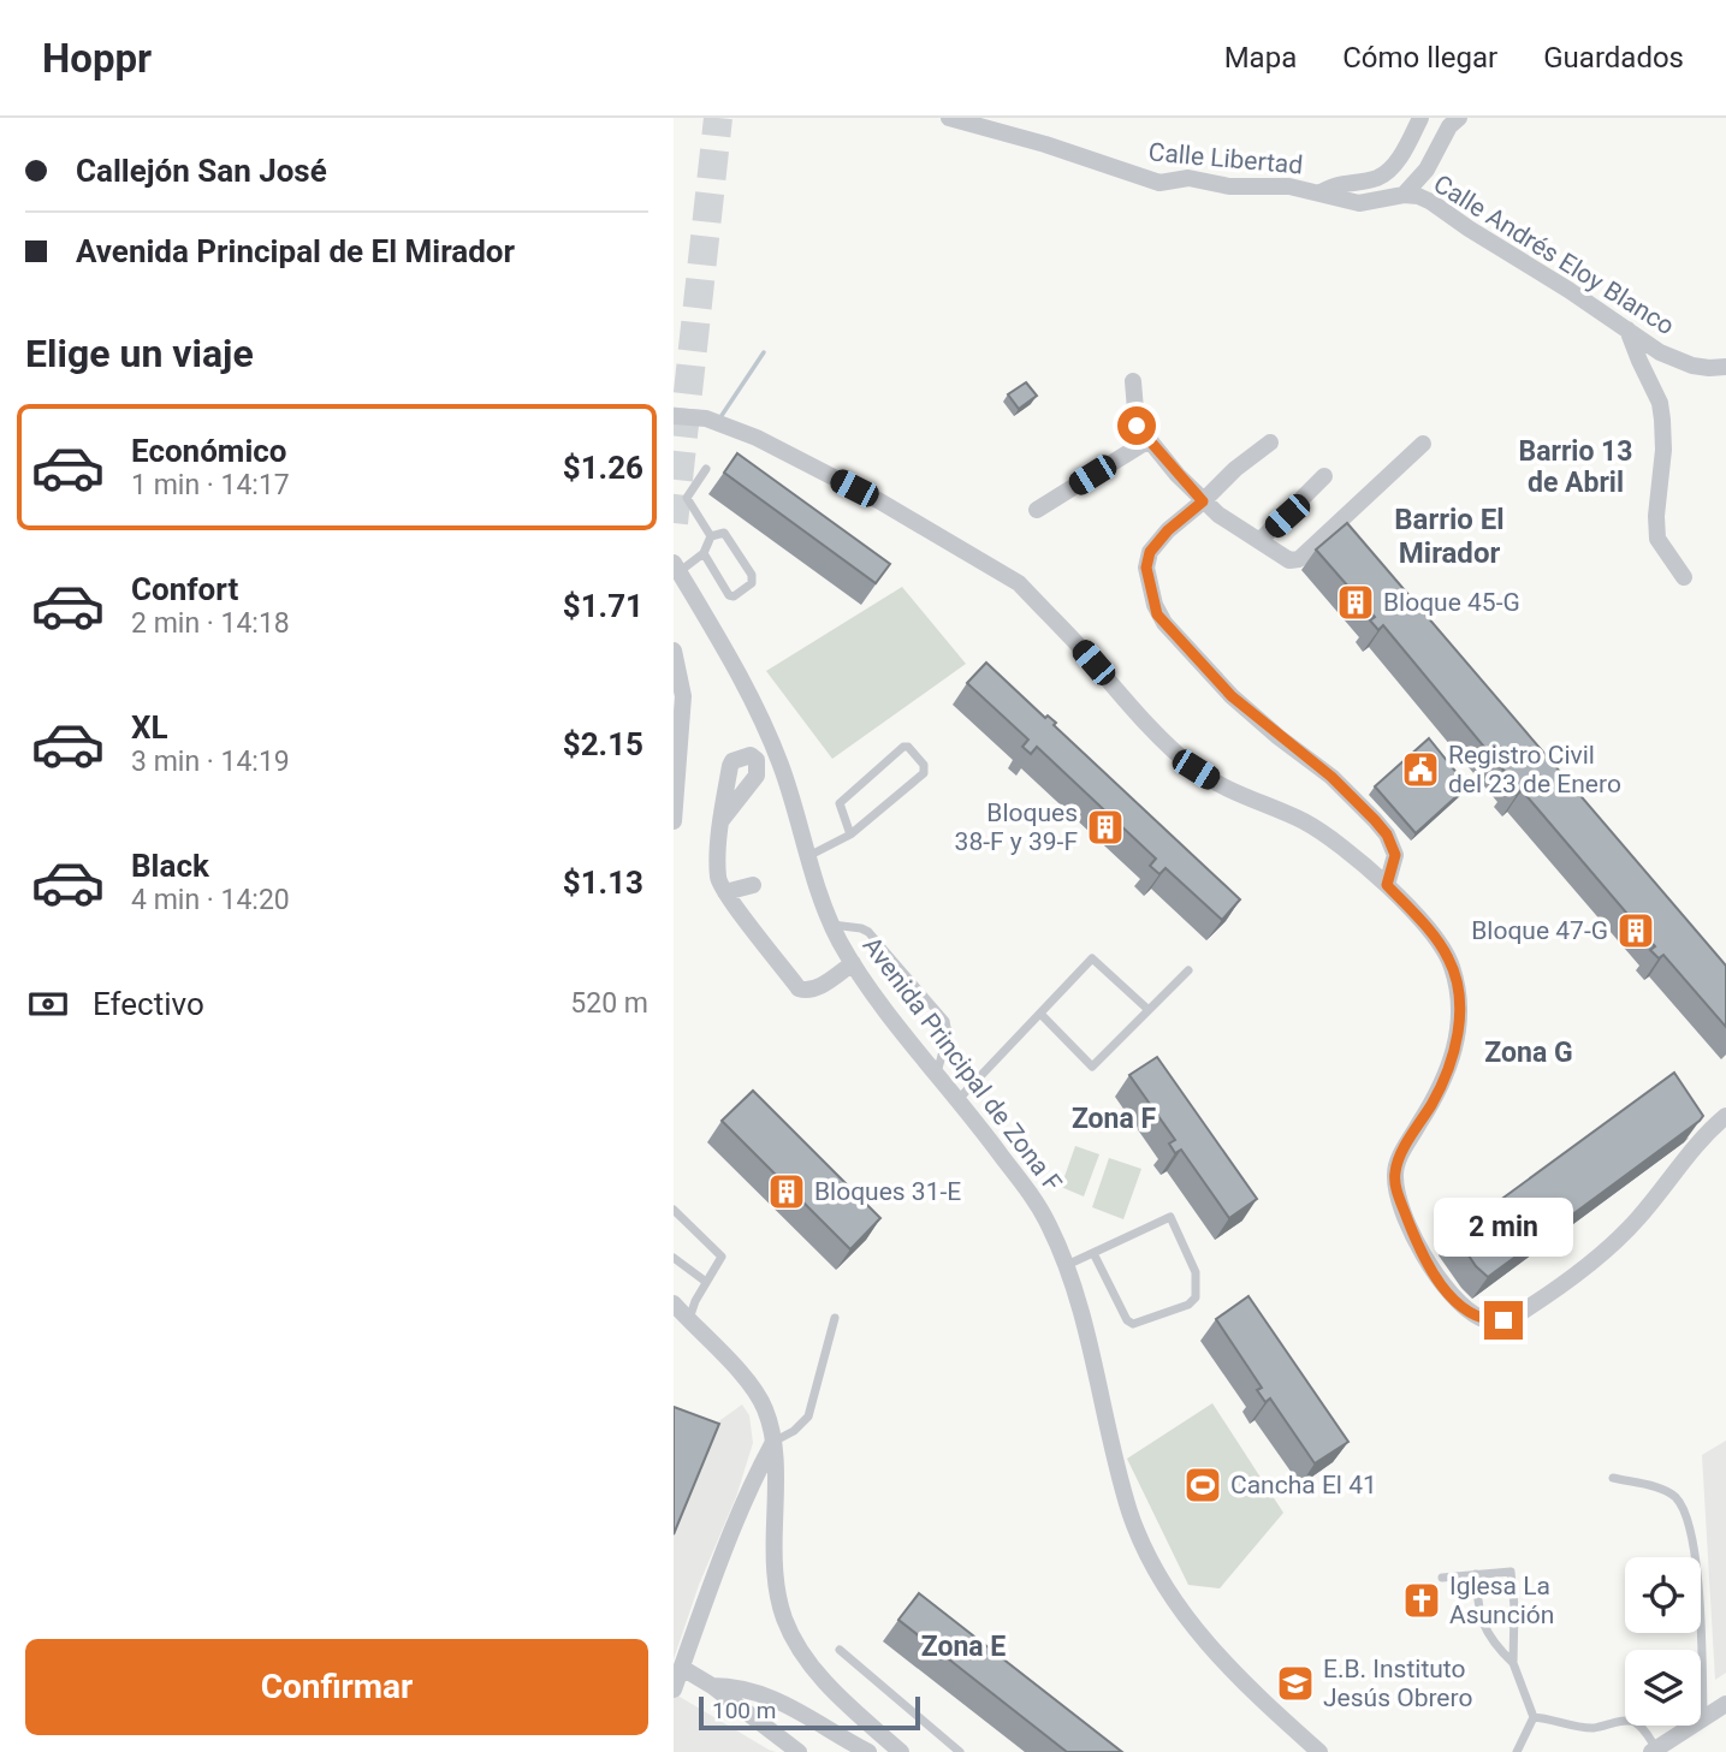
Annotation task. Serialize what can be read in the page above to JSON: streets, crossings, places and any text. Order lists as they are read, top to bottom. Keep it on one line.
{"streets":{"street":["Calle Libertad","Calle Andrés Eloy Blanco","Avenida Principal de Zona F"]},"crossings":[["Calle Libertad","Calle Andrés Eloy Blanco"]],"districts":["Barrio 13 de Abril","Barrio El Mirador","Zona G","Zona F","Zona E"],"places":{"building":["Bloque 45-G","Bloques 38-F y 39-F","Bloque 47-G","Bloques 31-E"],"public building":["Registro Civil del 23 de Enero"],"sports":["Cancha El 41"],"church":["Iglesa La Asunción"],"school or university":["E.B. Instituto Jesús Obrero"]},"scale_bar":"100 m","page":{"header":"Hoppr","nav":["Mapa","Cómo llegar","Guardados"],"banner":["Callejón San José","Avenida Principal de El Mirador"],"heading":"Elige un viaje","list":[{"name":"Económico","note":"1 min · 14:17","value":"$1.26"},{"name":"Confort","note":"2 min · 14:18","value":"$1.71"},{"name":"XL","note":"3 min · 14:19","value":"$2.15"},{"name":"Black","note":"4 min · 14:20","value":"$1.13"}],"pay":["Efectivo","520 m"],"bubble":"2 min","buttons":"Confirmar","scale":"100 m"}}
